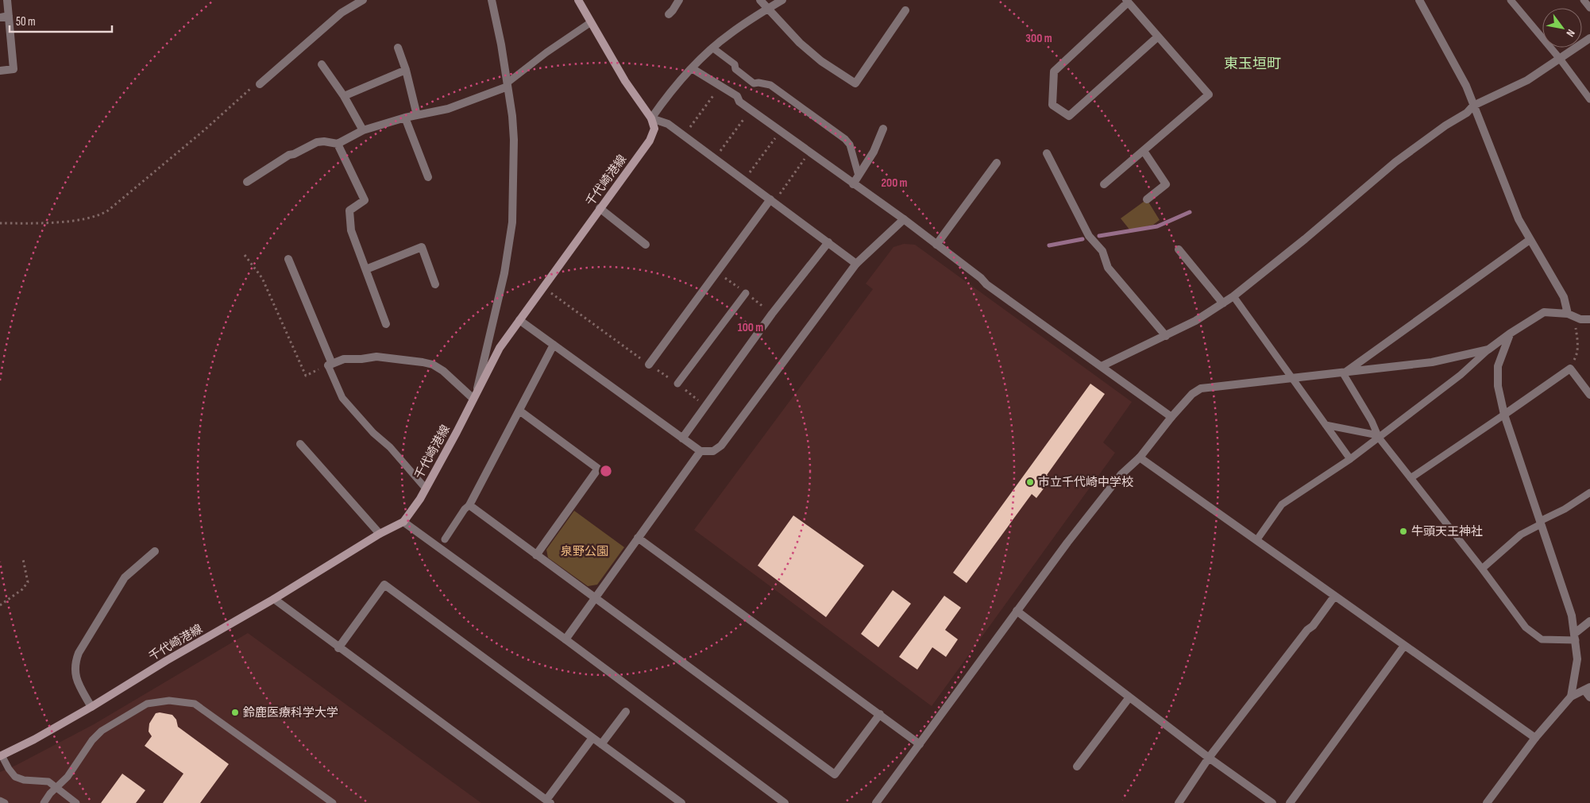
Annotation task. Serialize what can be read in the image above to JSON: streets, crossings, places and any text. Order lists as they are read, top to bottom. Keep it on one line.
{"streets":{"main road":["千代崎港線"]},"districts":["東玉垣町"],"parks":["泉野公園"],"places":["市立千代崎中学校","牛頭天王神社","鈴鹿医療科学大学"],"scale_bar":"50 m","north":"bottom right","rings":["300 m","200 m","100 m"]}
